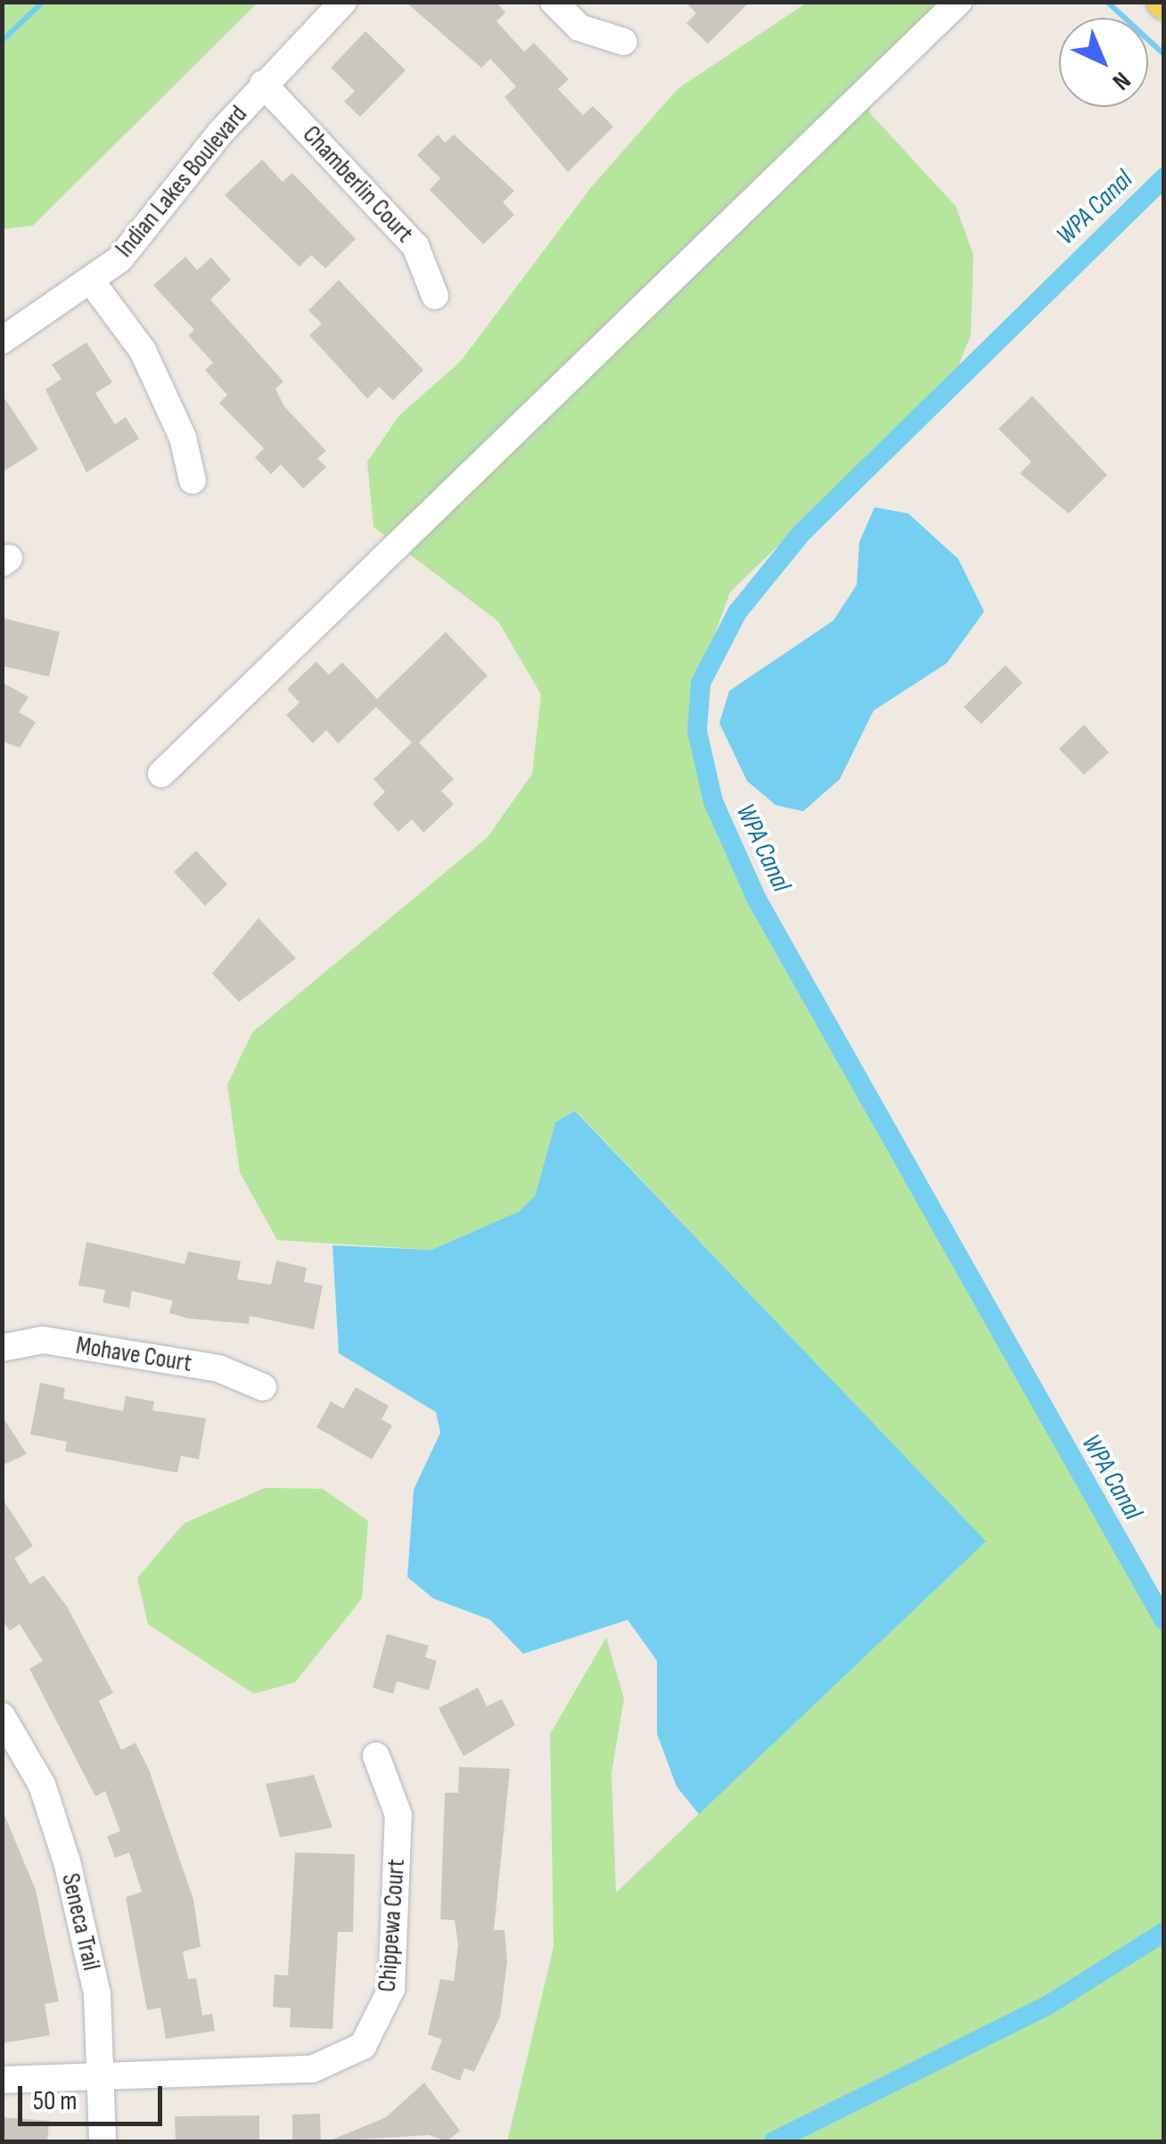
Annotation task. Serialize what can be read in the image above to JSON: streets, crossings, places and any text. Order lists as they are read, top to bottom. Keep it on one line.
{"streets":{"street":["Indian Lakes Boulevard","Chamberlin Court","Mohave Court","Seneca Trail","Chippewa Court"]},"crossings":[["Indian Lakes Boulevard","Chamberlin Court"],["Seneca Trail","Chippewa Court"]],"water":["WPA Canal"],"scale_bar":"50 m","north":"bottom right"}
